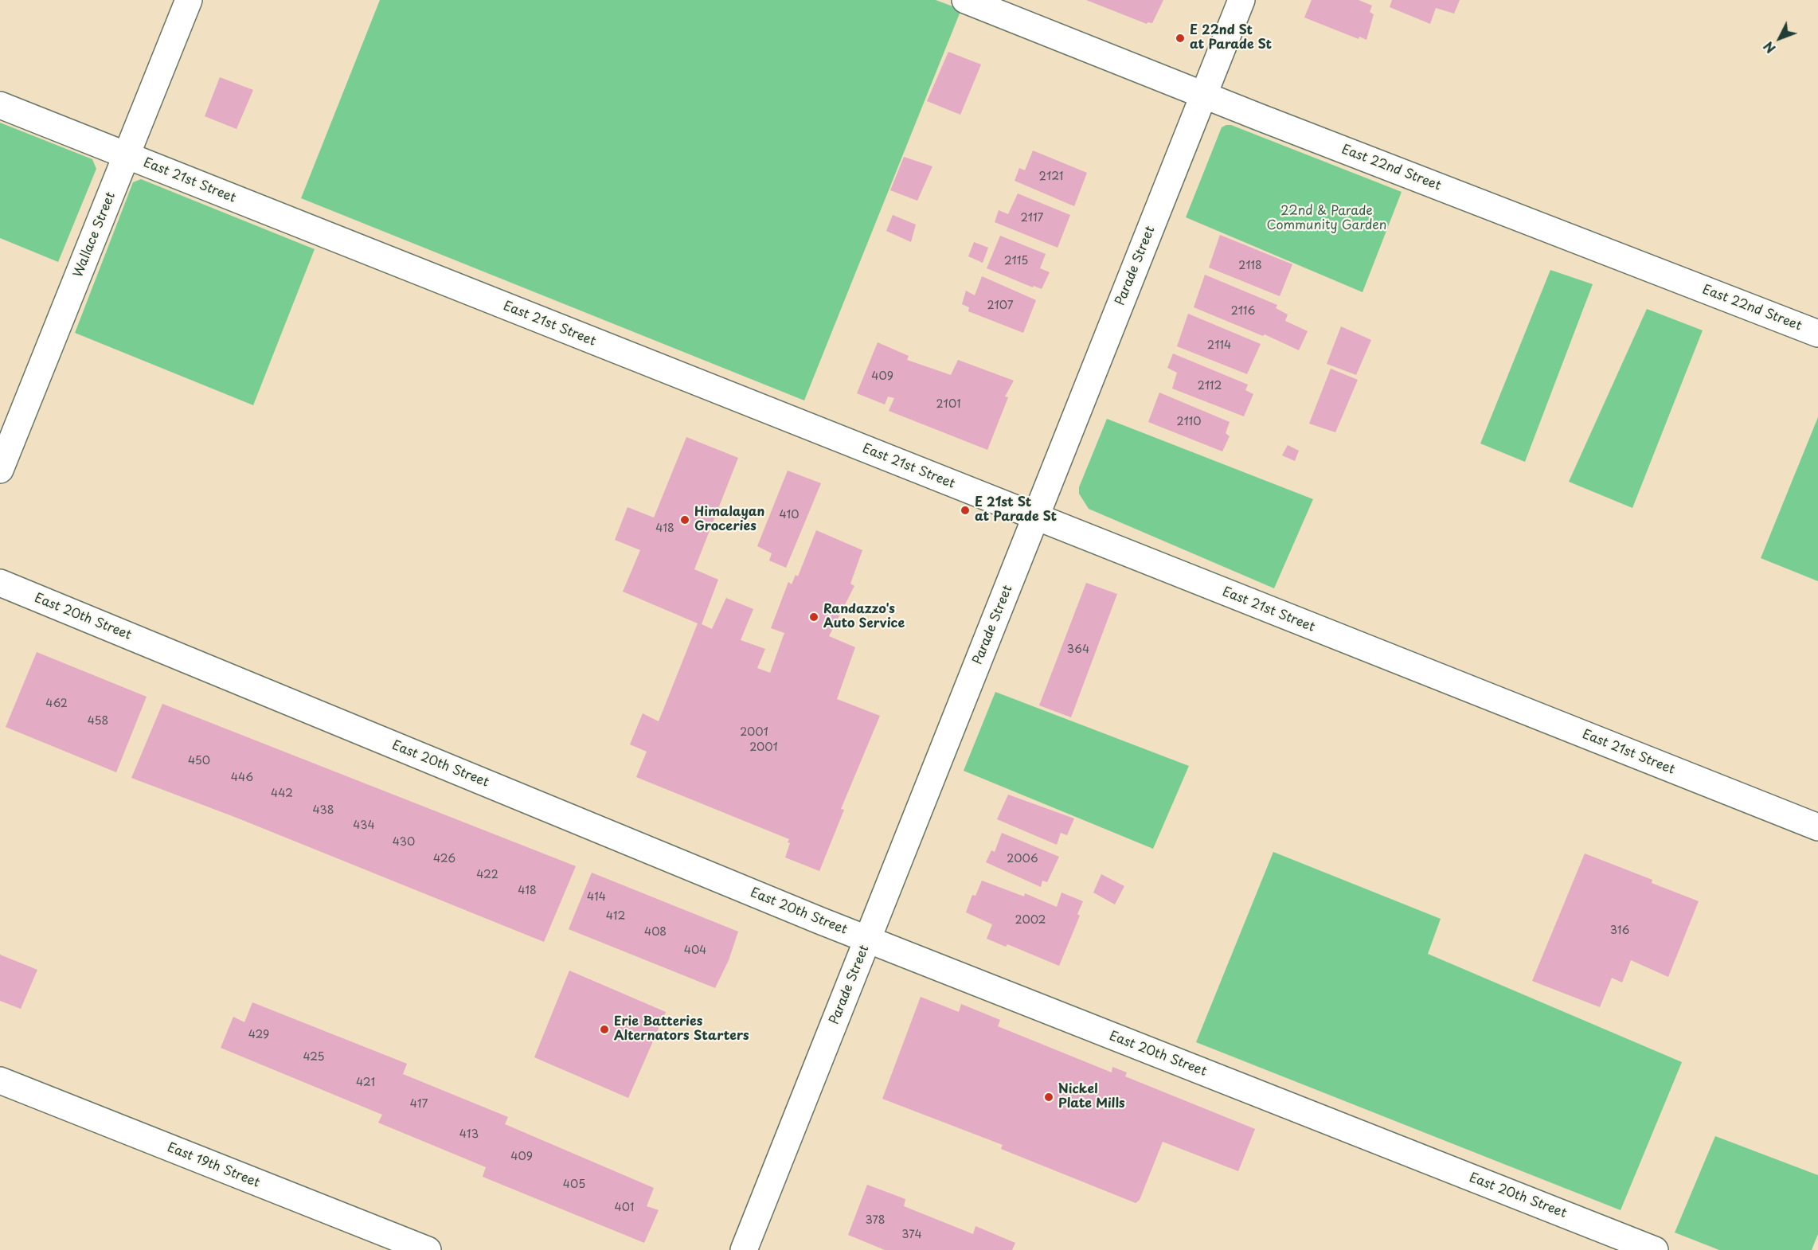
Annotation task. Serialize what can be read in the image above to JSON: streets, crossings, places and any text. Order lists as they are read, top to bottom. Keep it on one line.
{"streets":{"street":["East 22nd Street","East 21st Street","Wallace Street","Parade Street","East 20th Street","East 19th Street"]},"crossings":[["East 22nd Street","Parade Street"],["East 21st Street","Wallace Street"],["East 21st Street","Parade Street"],["Parade Street","East 20th Street"]],"parks":["22nd & Parade Community Garden"],"places":["E 22nd St at Parade St","E 21st St at Parade St","Himalayan Groceries","Randazzo's Auto Service","Erie Batteries Alternators Starters","Nickel Plate Mills"],"house_numbers":["2121","2117","2115","2118","2107","2116","2114","409","2112","2101","2110","410","418","364","462","458","2001","2001","450","446","442","438","434","430","426","2006","422","418","414","412","2002","316","408","404","429","425","421","417","413","409","405","401","378","374"],"north":"bottom left"}
